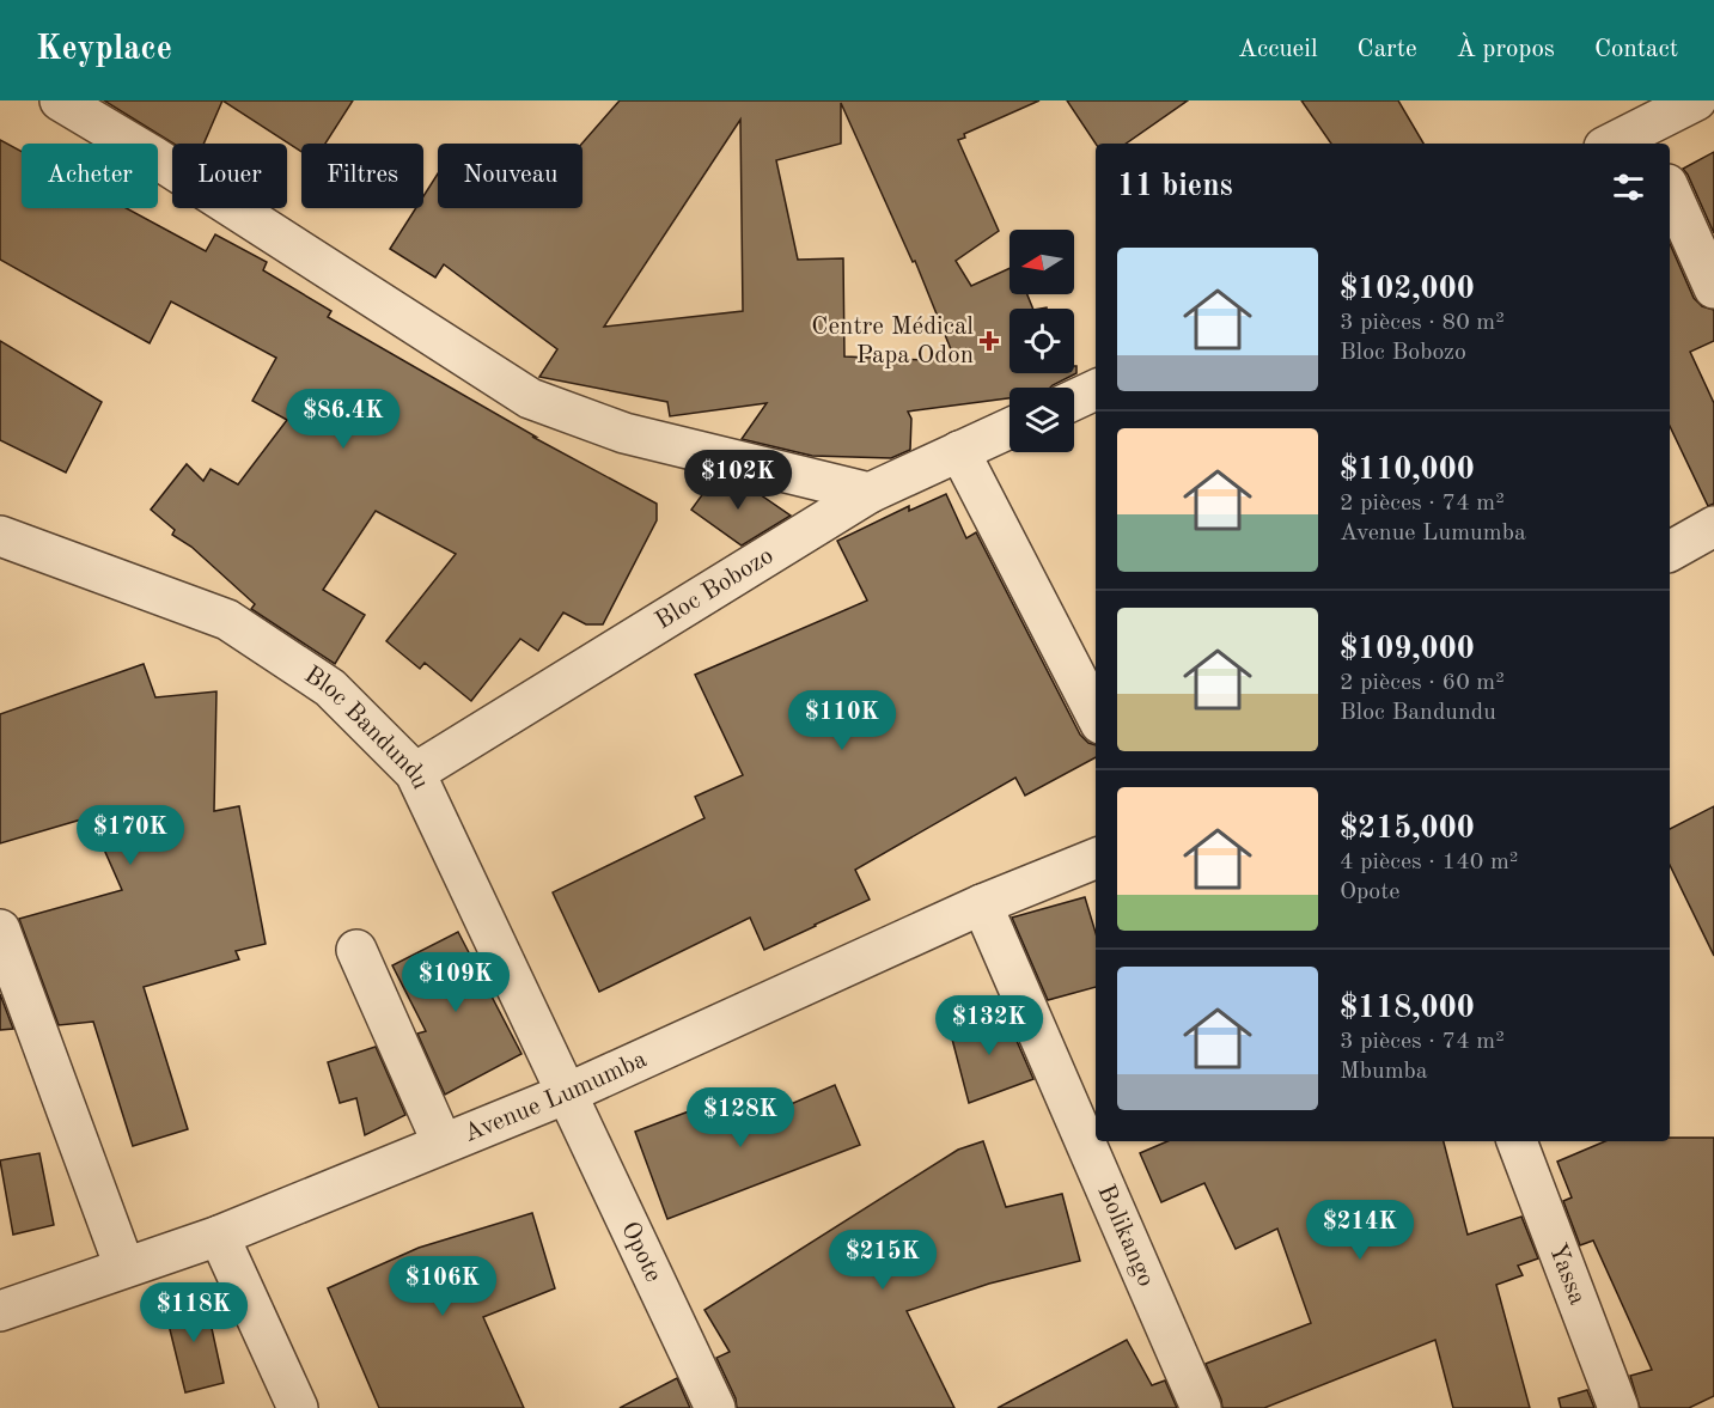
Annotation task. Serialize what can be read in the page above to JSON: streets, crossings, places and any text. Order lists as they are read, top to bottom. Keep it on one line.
{"streets":{"street":["Bloc Bobozo","Bloc Bandundu","Avenue Lumumba","Bolikango","Opote","Yassa"]},"crossings":[["Bloc Bobozo","Bloc Bandundu"],["Bloc Bandundu","Avenue Lumumba"],["Bloc Bandundu","Opote"],["Avenue Lumumba","Bolikango"],["Avenue Lumumba","Opote"]],"places":{"health":["Centre Médical Papa Odon"]},"north":"left","page":{"header":"Keyplace","nav":["Accueil","Carte","À propos","Contact"],"chip":["Acheter","Louer","Filtres","Nouveau"],"heading":"11 biens","list":[{"name":"$102,000","note":"3 pièces · 80 m² · Bloc Bobozo"},{"name":"$110,000","note":"2 pièces · 74 m² · Avenue Lumumba"},{"name":"$109,000","note":"2 pièces · 60 m² · Bloc Bandundu"},{"name":"$215,000","note":"4 pièces · 140 m² · Opote"},{"name":"$118,000","note":"3 pièces · 74 m² · Mbumba"}],"price":["$86.4K","$102K","$110K","$170K","$109K","$132K","$128K","$214K","$215K","$106K","$118K"]}}
